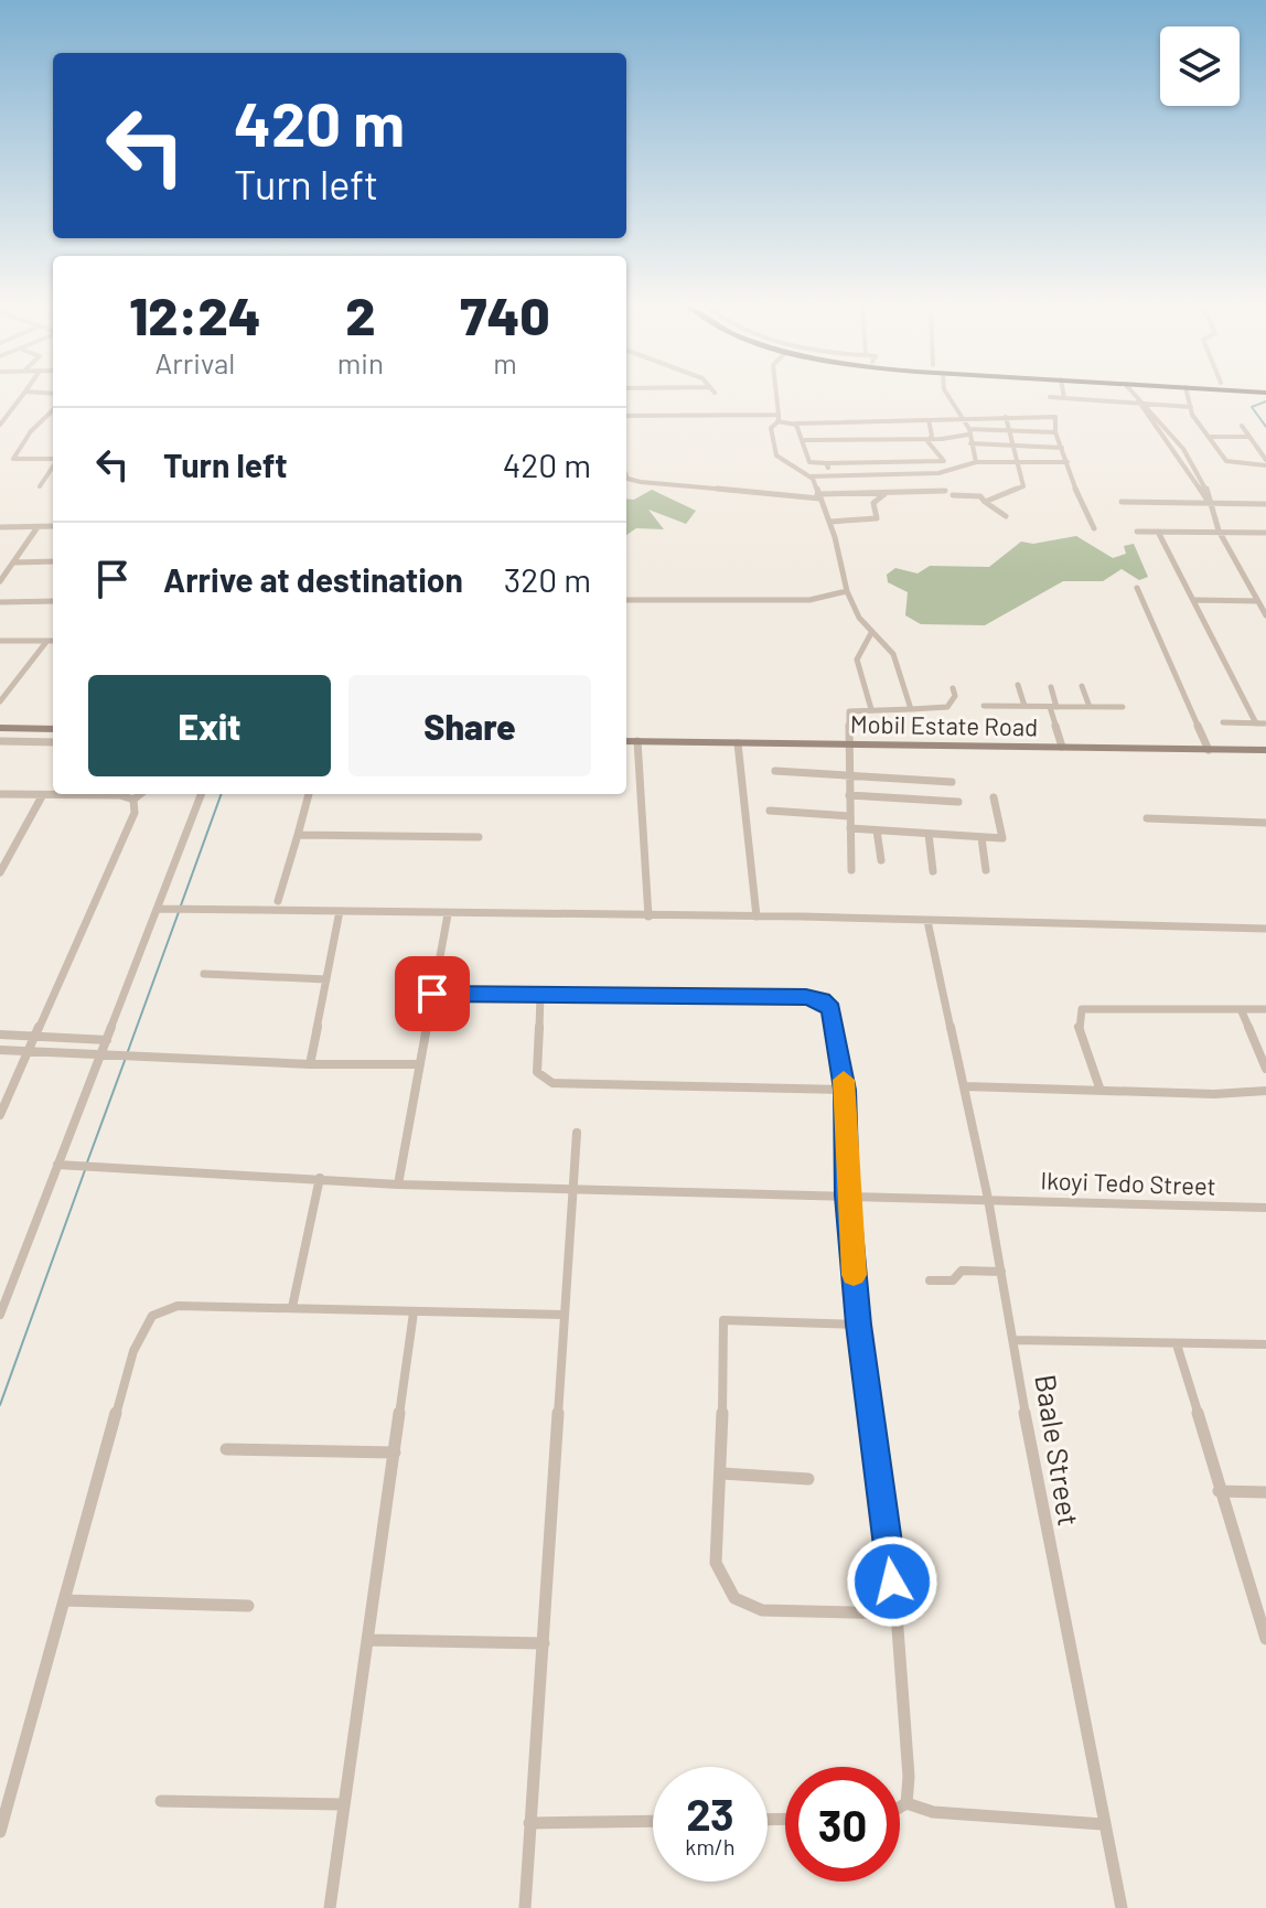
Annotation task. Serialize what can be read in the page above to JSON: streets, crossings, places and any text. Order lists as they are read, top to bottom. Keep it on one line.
{"streets":{"main road":["Mobil Estate Road"],"street":["Ikoyi Tedo Street","Baale Street"]},"crossings":[["Ikoyi Tedo Street","Baale Street"]],"page":{"turn":["420 m","Turn left"],"eta":["12:24","Arrival","2","min","740","m"],"list":[{"name":"Turn left","value":"420 m"},{"name":"Arrive at destination","value":"320 m"}],"buttons":["Exit","Share"],"speed":"23 km/h","limit":"30"}}
